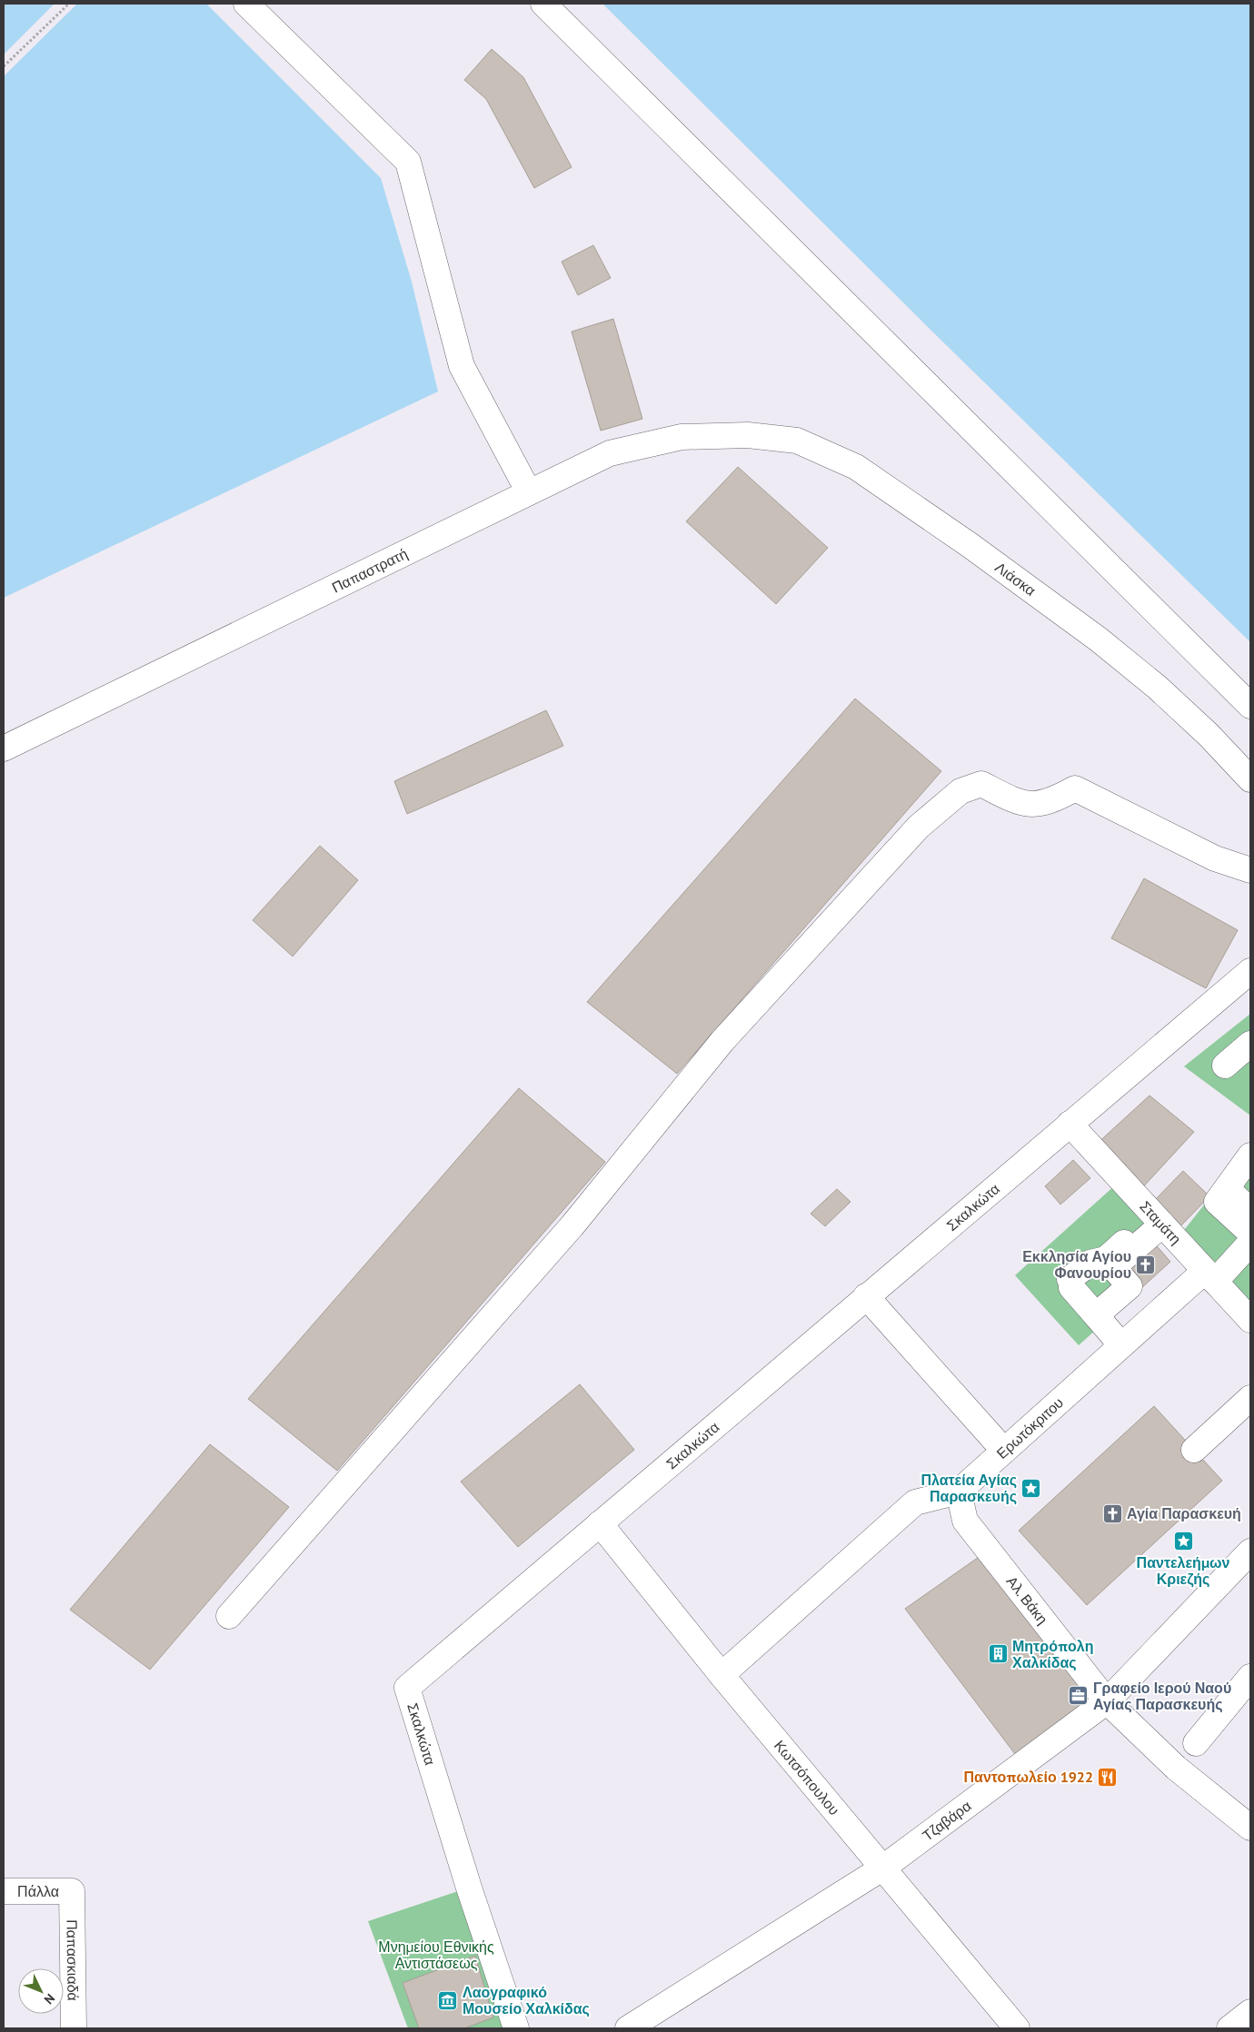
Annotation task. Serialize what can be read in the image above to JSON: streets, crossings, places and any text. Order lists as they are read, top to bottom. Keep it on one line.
{"streets":{"street":["Παπαστρατή","Λιάσκα","Σκαλκώτα","Σταμάτη","Ερωτόκριτου","Αλ. Βάκη","Κωτσόπουλου","Τζαβάρα","Πάλλα","Παπασκιαδά"]},"crossings":[["Παπαστρατή","Λιάσκα"],["Σκαλκώτα","Σταμάτη"],["Σκαλκώτα","Κωτσόπουλου"],["Σταμάτη","Ερωτόκριτου"],["Ερωτόκριτου","Αλ. Βάκη"],["Ερωτόκριτου","Κωτσόπουλου"],["Αλ. Βάκη","Τζαβάρα"],["Κωτσόπουλου","Τζαβάρα"],["Πάλλα","Παπασκιαδά"]],"parks":["Μνημείου Εθνικής Αντιστάσεως"],"places":{"church":["Εκκλησία Αγίου Φανουρίου","Αγία Παρασκευή"],"place":["Πλατεία Αγίας Παρασκευής","Παντελεήμων Κριεζής"],"building":["Μητρόπολη Χαλκίδας"],"office":["Γραφείο Ιερού Ναού Αγίας Παρασκευής"],"restaurant":["Παντοπωλείο 1922"],"museum":["Λαογραφικό Μουσείο Χαλκίδας"]},"north":"bottom right"}
